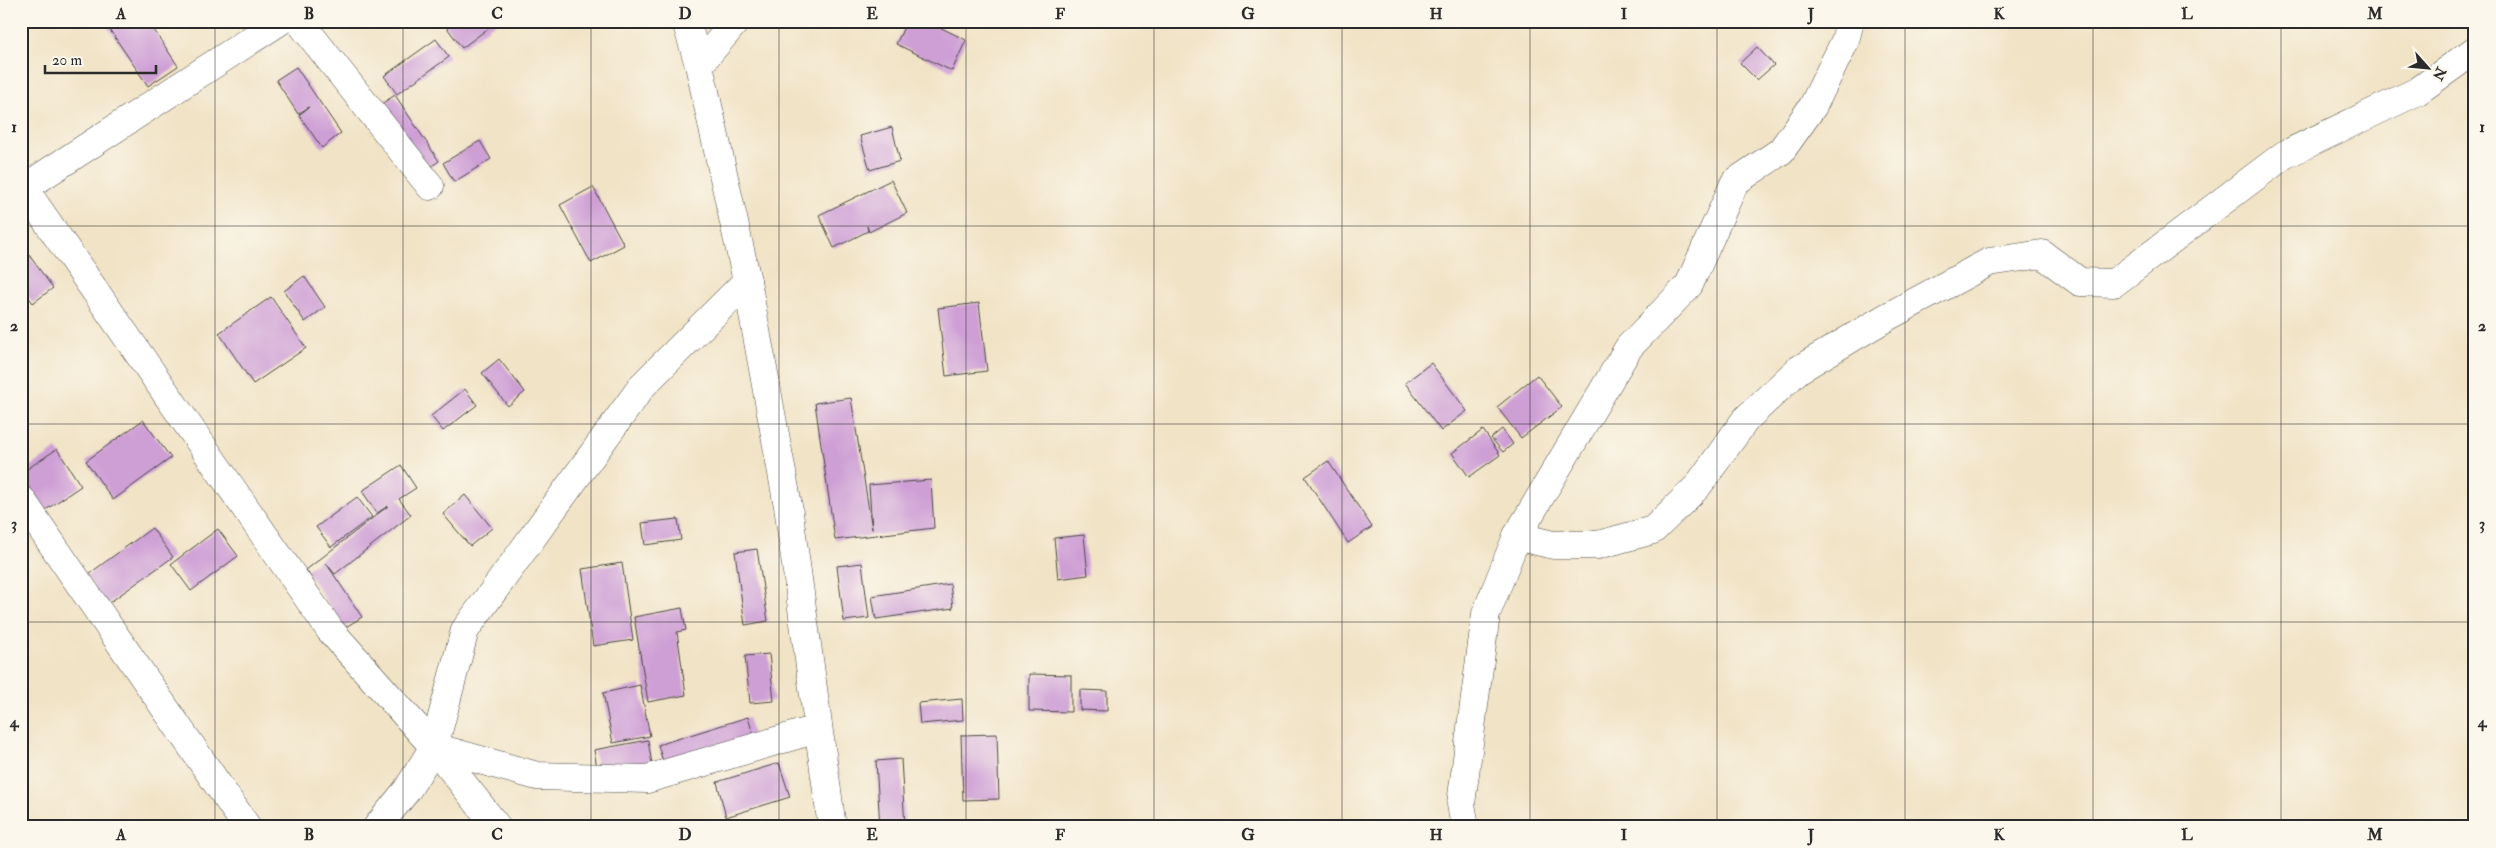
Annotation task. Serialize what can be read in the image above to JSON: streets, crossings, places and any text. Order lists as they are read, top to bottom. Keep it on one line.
{"scale_bar":"20 m","north":"bottom right","grid":{"columns":["A","B","C","D","E","F","G","H","I","J","K","L","M"],"rows":["1","2","3","4"]}}
